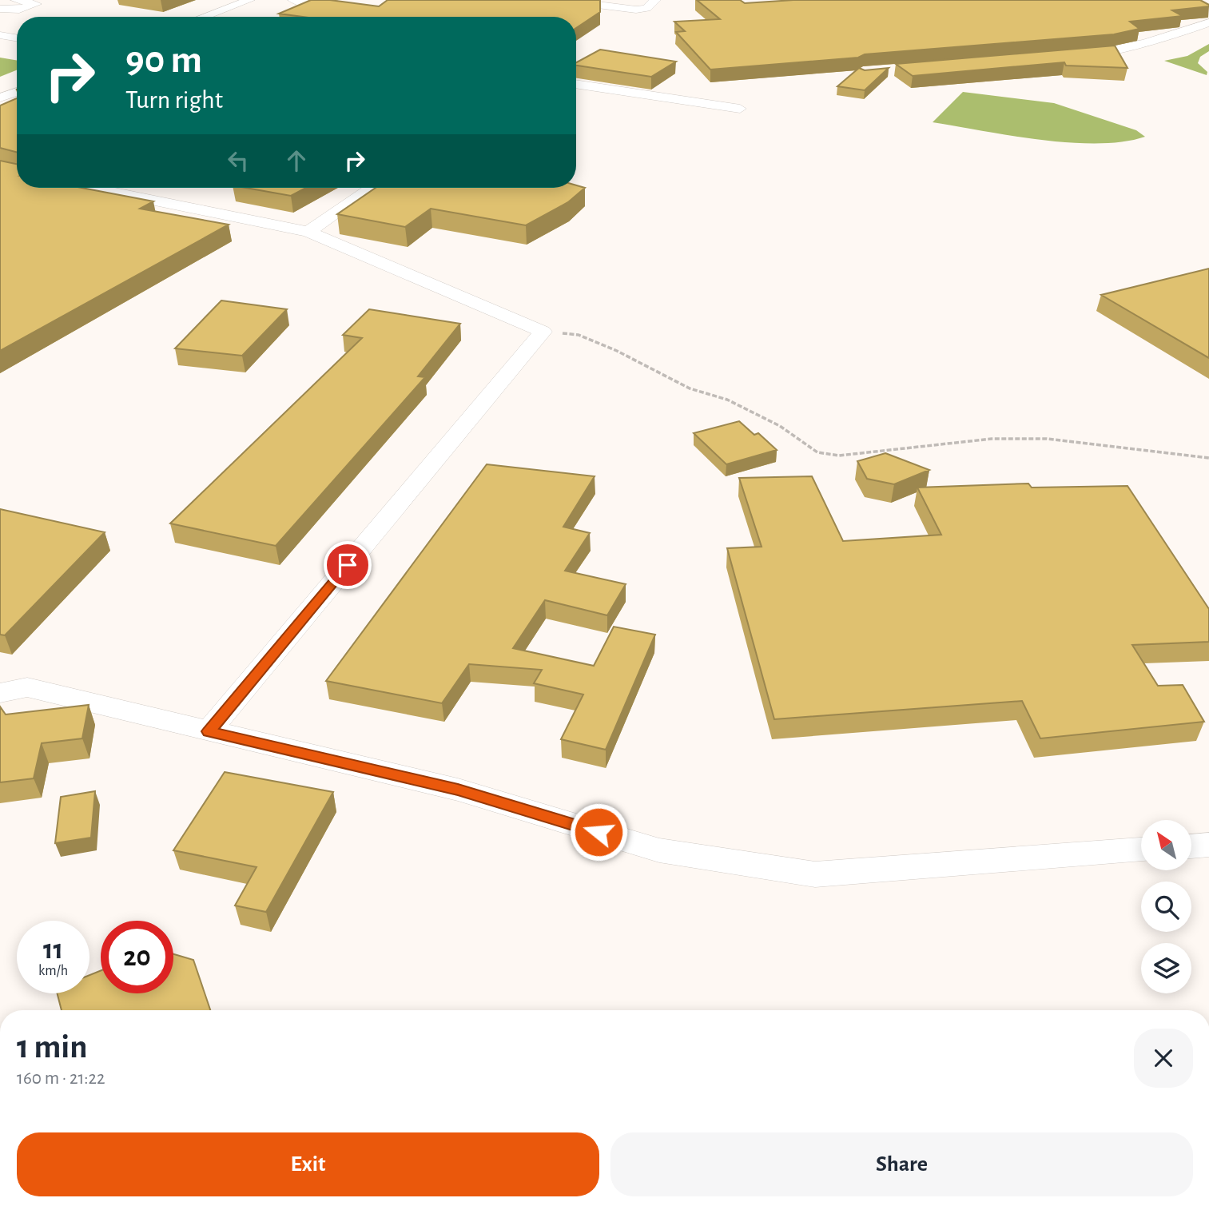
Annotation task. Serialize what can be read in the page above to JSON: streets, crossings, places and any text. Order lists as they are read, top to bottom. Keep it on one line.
{"north":"top left","page":{"turn":["90 m","Turn right"],"speed":"11 km/h","limit":"20","heading":["1 min","160 m · 21:22"],"buttons":["Exit","Share"]}}
